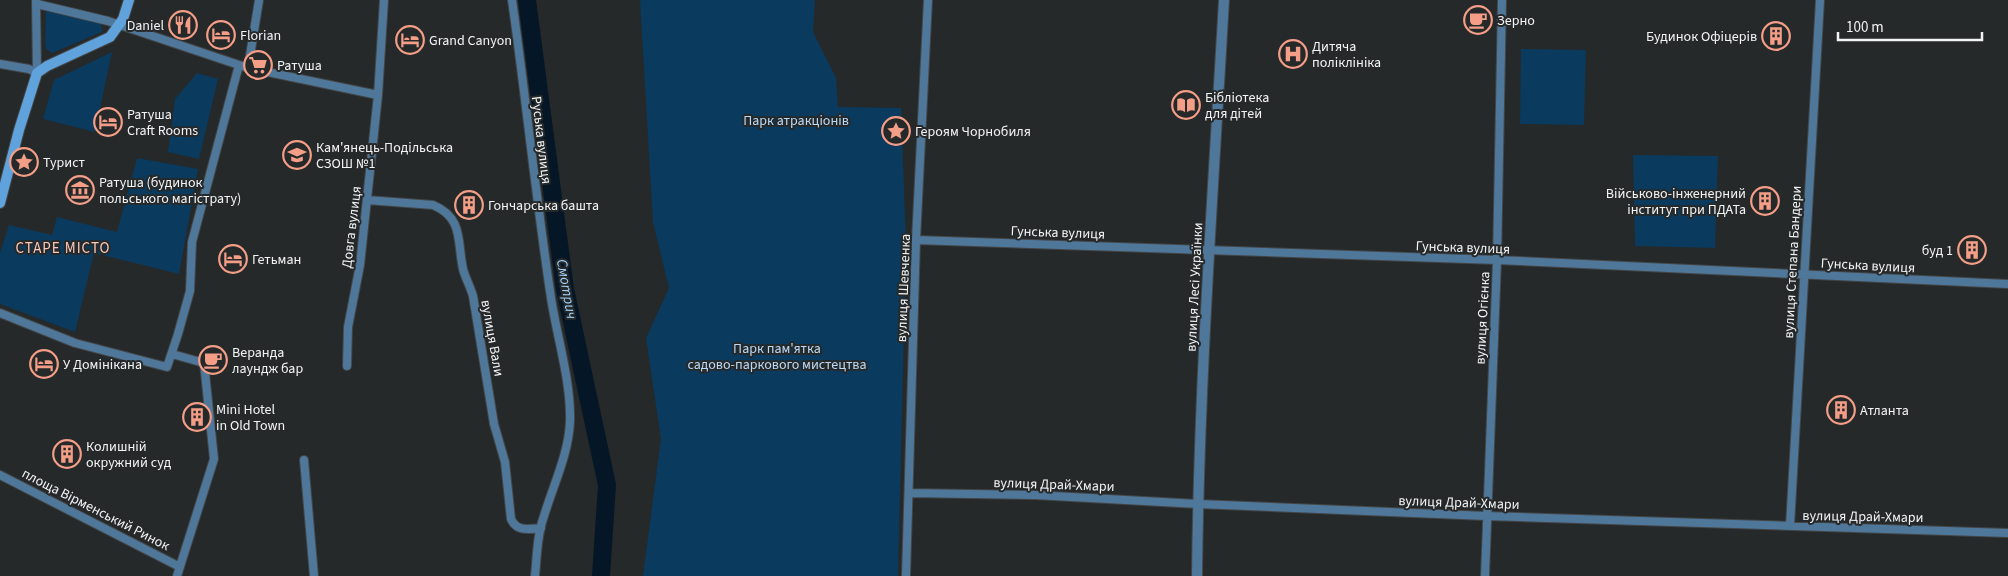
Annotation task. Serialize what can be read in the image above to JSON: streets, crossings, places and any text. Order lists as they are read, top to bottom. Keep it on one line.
{"streets":{"street":["Руська вулиця","Довга вулиця","Гунська вулиця","вулиця Степана Бандери","вулиця Лесі Українки","вулиця Шевченка","вулиця Огієнка","вулиця Вали","вулиця Драй-Хмари","площа Вірменський Ринок"]},"crossings":[["Руська вулиця","вулиця Вали"],["Довга вулиця","вулиця Вали"],["Гунська вулиця","вулиця Степана Бандери"],["Гунська вулиця","вулиця Лесі Українки"],["Гунська вулиця","вулиця Шевченка"],["Гунська вулиця","вулиця Огієнка"],["вулиця Степана Бандери","вулиця Драй-Хмари"],["вулиця Лесі Українки","вулиця Драй-Хмари"],["вулиця Шевченка","вулиця Драй-Хмари"],["вулиця Огієнка","вулиця Драй-Хмари"]],"districts":["СТАРЕ МІСТО"],"water":["Смотрич"],"parks":["Парк атракціонів","Парк пам'ятка садово-паркового мистецтва"],"places":{"cafe":["Зерно","Веранда лаундж бар"],"restaurant":["Daniel"],"hotel":["Florian","Grand Canyon","Ратуша Craft Rooms","Гетьман","У Домінікана"],"building":["Будинок Офіцерів","Військово-інженерний інститут при ПДАТа","Гончарська башта","буд 1","Атланта","Mini Hotel in Old Town","Колишній окружний суд"],"hospital":["Дитяча поліклініка"],"supermarket":["Ратуша"],"library":["Бібліотека для дітей"],"place":["Героям Чорнобиля","Турист"],"school or university":["Кам'янець-Подільська СЗОШ №1"],"museum":["Ратуша (будинок польського магістрату)"]},"scale_bar":"100 m"}
